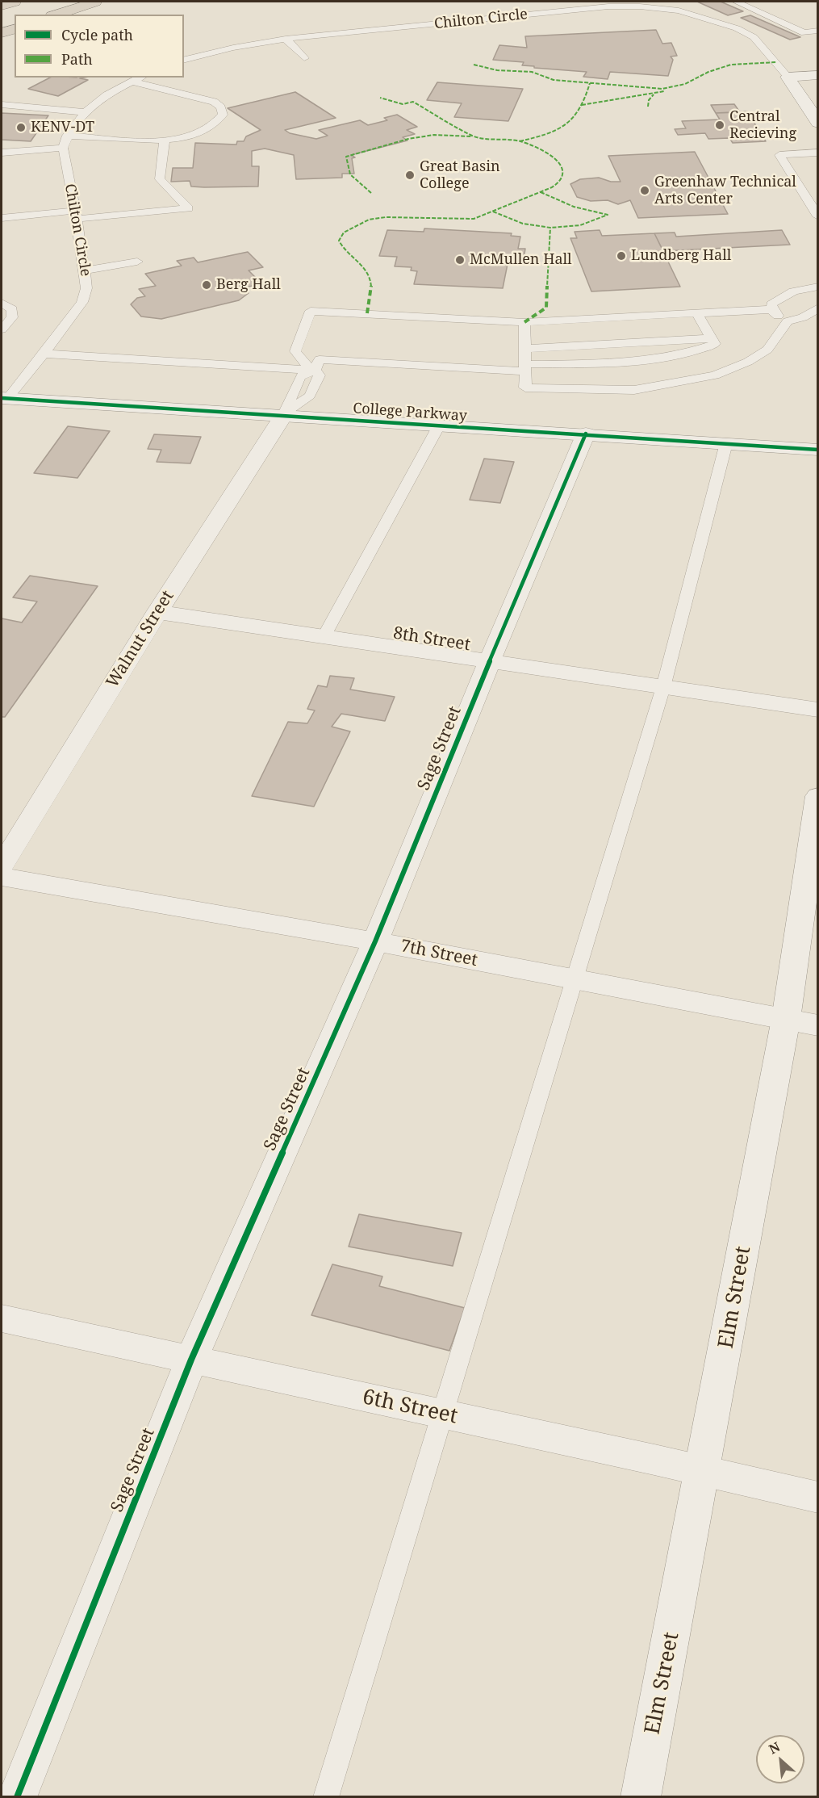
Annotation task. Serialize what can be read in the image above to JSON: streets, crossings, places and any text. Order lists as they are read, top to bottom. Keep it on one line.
{"streets":{"street":["College Parkway","Walnut Street","8th Street","Sage Street","7th Street","Elm Street","6th Street"],"lane":["Chilton Circle"]},"crossings":[["Chilton Circle","College Parkway"],["College Parkway","Walnut Street"],["College Parkway","Sage Street"],["Walnut Street","8th Street"],["8th Street","Sage Street"],["Sage Street","7th Street"],["Sage Street","6th Street"],["7th Street","Elm Street"],["Elm Street","6th Street"]],"places":["Central Recieving","KENV-DT","Great Basin College","Greenhaw Technical Arts Center","Lundberg Hall","McMullen Hall","Berg Hall"],"legend":["Cycle path","Path"],"north":"top left"}
